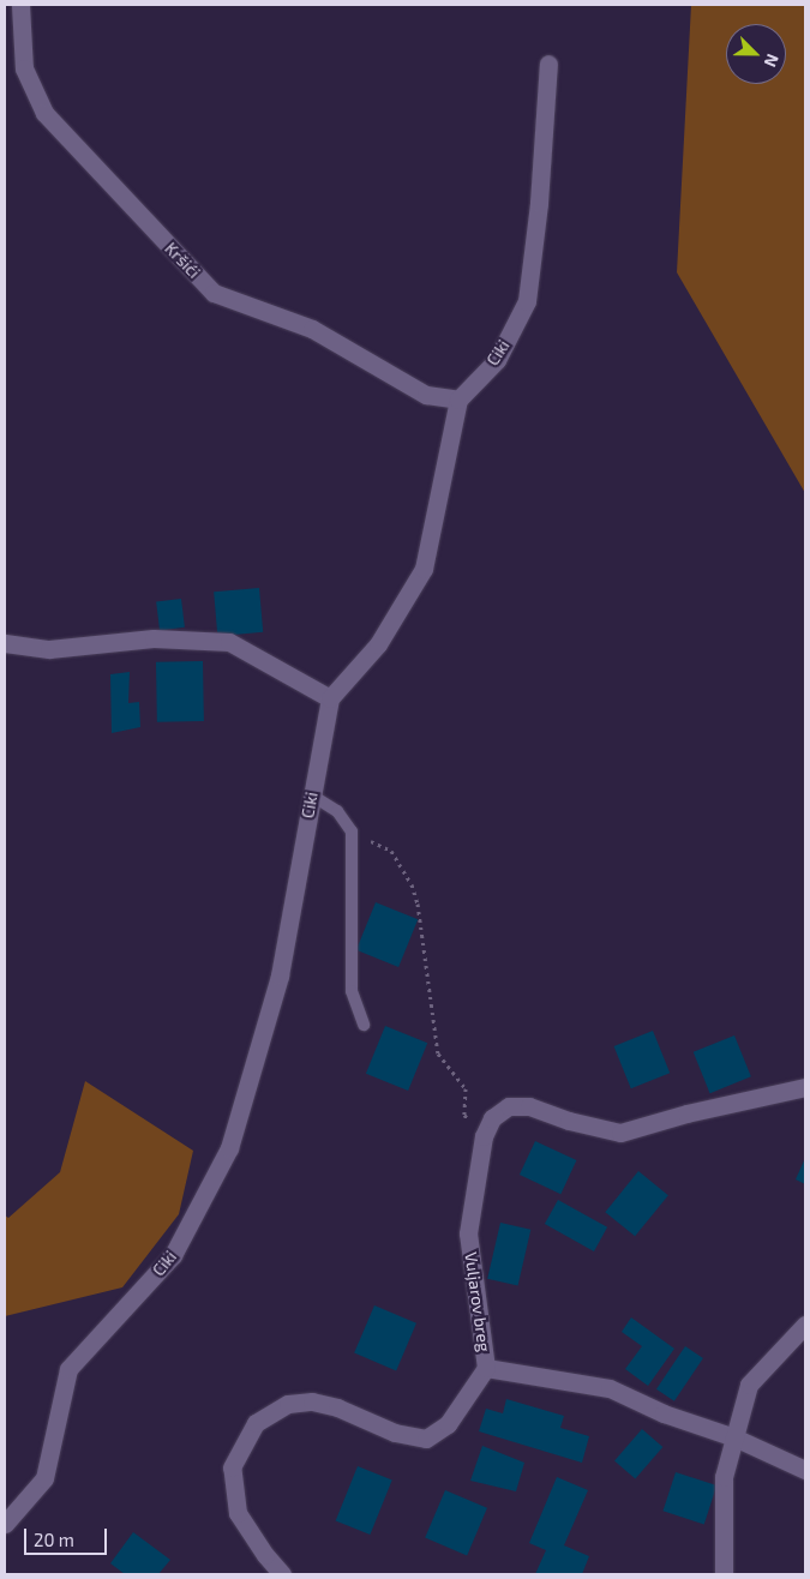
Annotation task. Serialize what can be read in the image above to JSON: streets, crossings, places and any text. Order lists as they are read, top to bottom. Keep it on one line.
{"streets":{"street":["Kršići","Ciki","Vuljarov breg"]},"crossings":[["Kršići","Ciki"]],"scale_bar":"20 m","north":"bottom right"}
